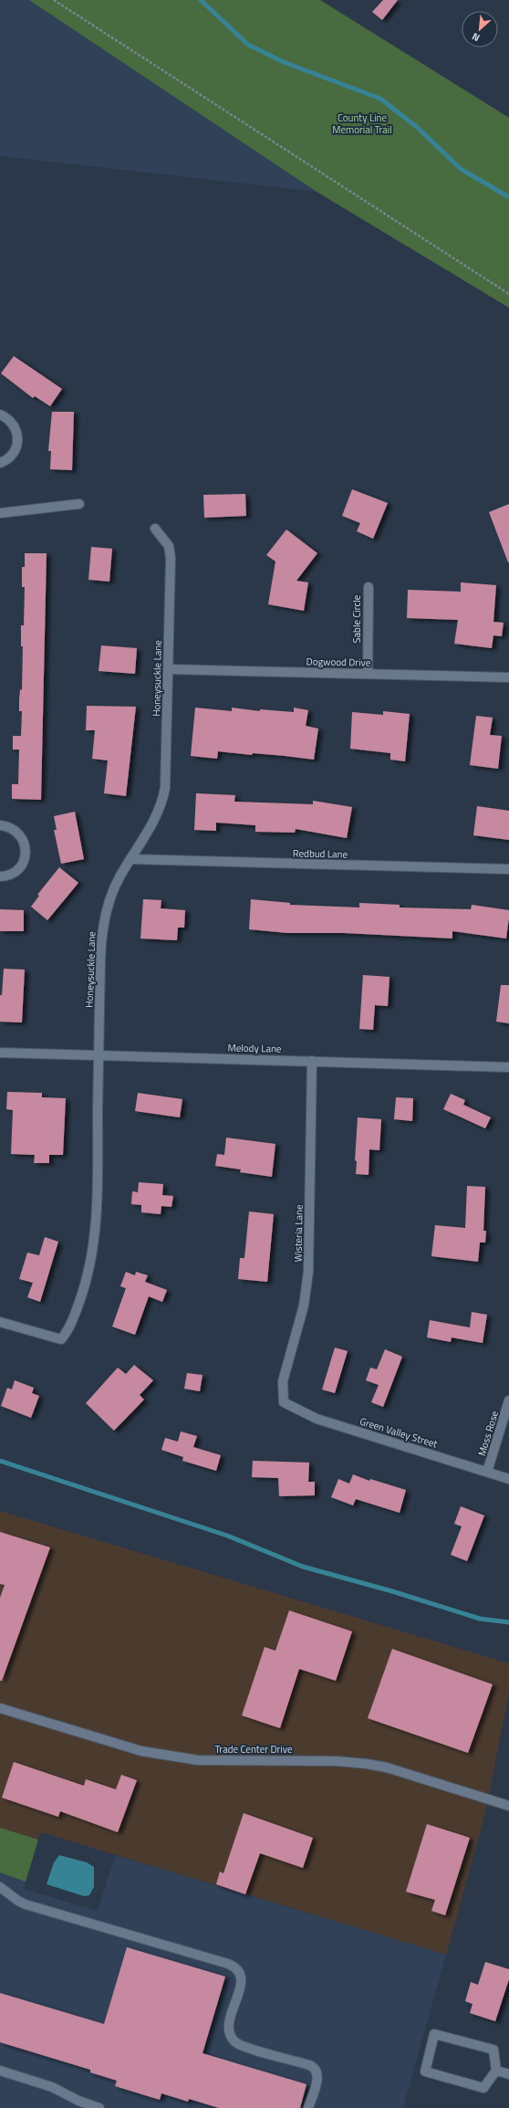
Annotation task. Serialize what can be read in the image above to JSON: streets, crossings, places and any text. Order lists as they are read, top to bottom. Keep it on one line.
{"streets":{"street":["Sable Circle","Dogwood Drive","Honeysuckle Lane","Redbud Lane","Melody Lane","Wisteria Lane","Green Valley Street","Moss Rose","Trade Center Drive"]},"crossings":[["Sable Circle","Dogwood Drive"],["Dogwood Drive","Honeysuckle Lane"],["Honeysuckle Lane","Redbud Lane"],["Honeysuckle Lane","Melody Lane"],["Melody Lane","Wisteria Lane"],["Wisteria Lane","Green Valley Street"],["Green Valley Street","Moss Rose"]],"parks":["County Line Memorial Trail"],"north":"bottom left"}
